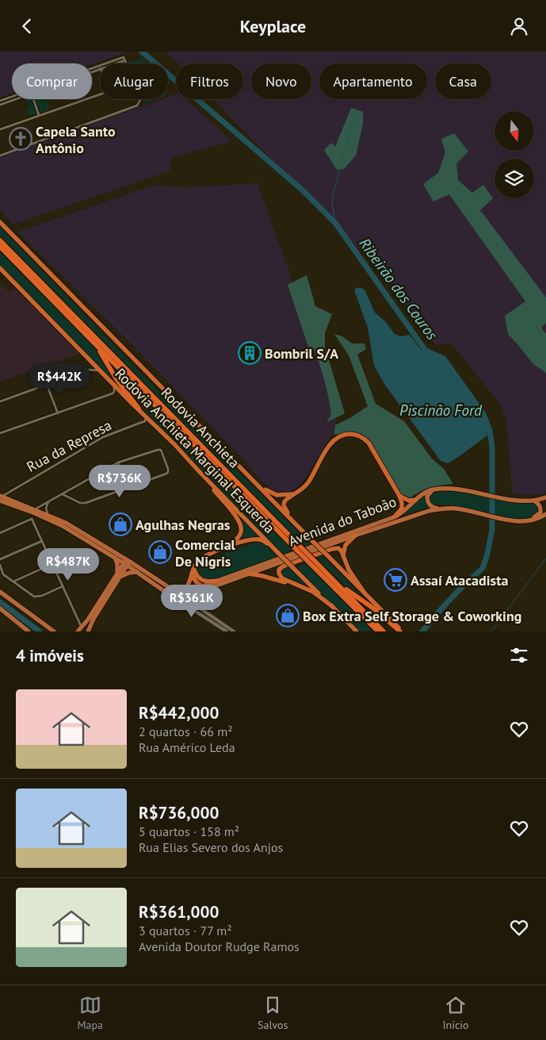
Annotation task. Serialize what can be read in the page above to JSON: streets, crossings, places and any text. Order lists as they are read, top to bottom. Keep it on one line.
{"streets":{"highway":["Rodovia Anchieta","Rodovia Anchieta Marginal Esquerda"],"main road":["Avenida do Taboão"],"street":["Rua da Represa"]},"crossings":[["Rua da Represa","Rodovia Anchieta Marginal Esquerda"]],"water":["Ribeirão dos Couros","Piscinão Ford"],"places":{"church":["Capela Santo Antônio"],"building":["Bombril S/A"],"shop":["Agulhas Negras","Comercial De Nigris","Box Extra Self Storage & Coworking"],"supermarket":["Assaí Atacadista"]},"north":"bottom","page":{"header":"Keyplace","chip":["Comprar","Alugar","Filtros","Novo","Apartamento","Casa"],"price":["R$442K","R$736K","R$487K","R$361K"],"heading":"4 imóveis","list":[{"name":"R$442,000","note":"2 quartos · 66 m² · Rua Américo Leda"},{"name":"R$736,000","note":"5 quartos · 158 m² · Rua Elias Severo dos Anjos"},{"name":"R$361,000","note":"3 quartos · 77 m² · Avenida Doutor Rudge Ramos"}],"tabs":["Mapa","Salvos","Início"]}}
